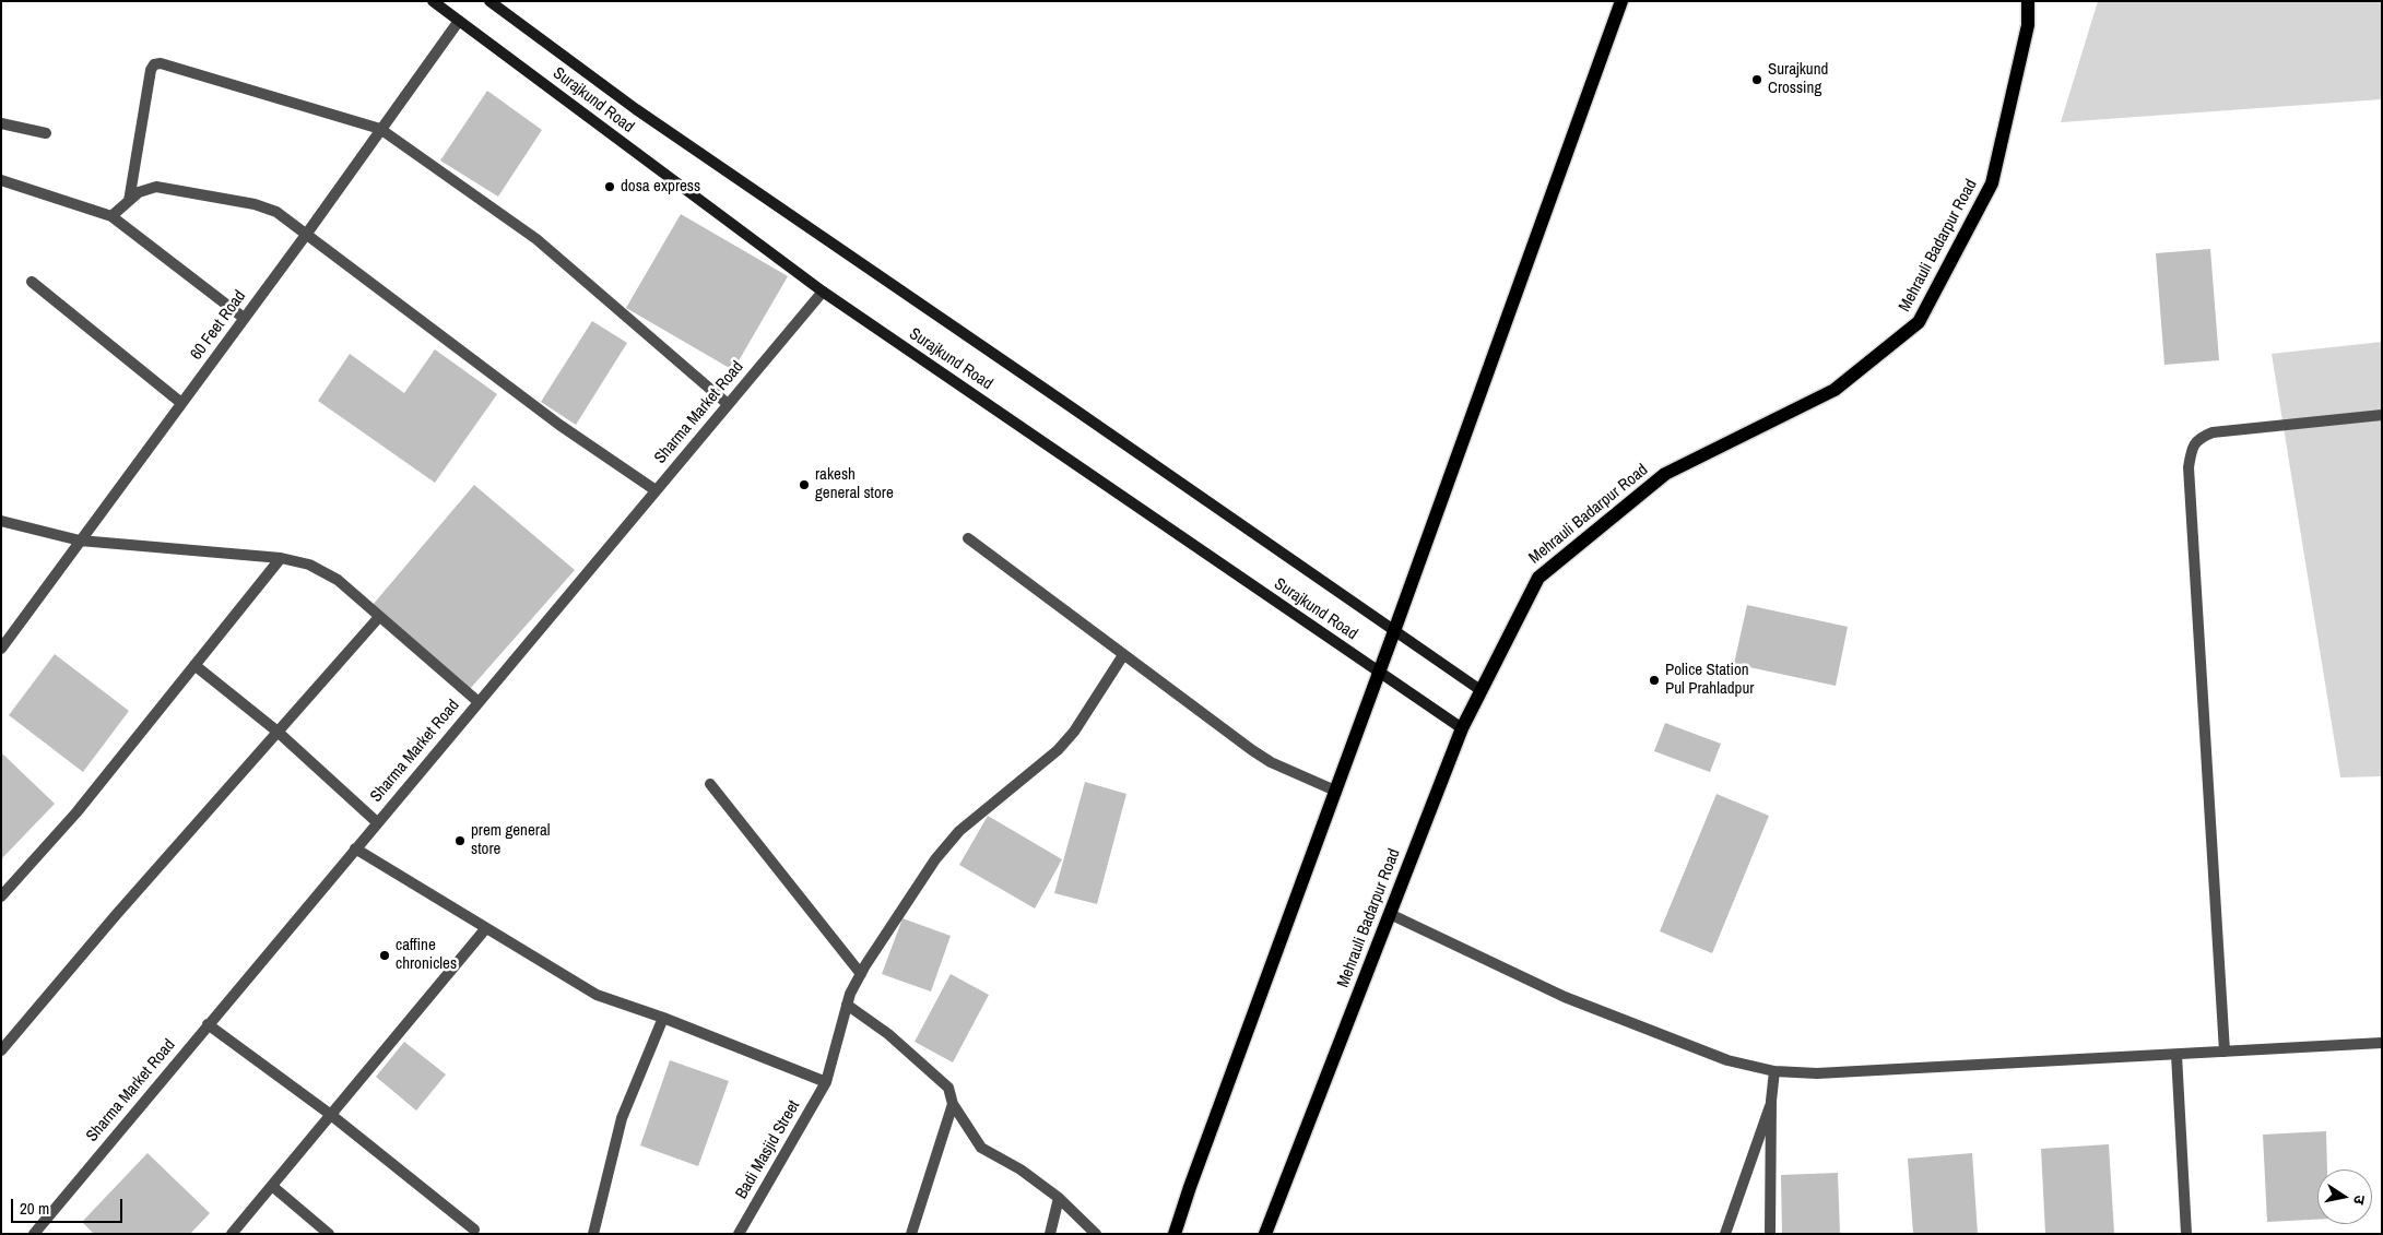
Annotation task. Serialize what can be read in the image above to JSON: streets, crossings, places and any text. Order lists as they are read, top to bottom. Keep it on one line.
{"streets":{"main road":["Surajkund Road","Mehrauli Badarpur Road"],"street":["60 Feet Road","Sharma Market Road","Badi Masjid Street"]},"crossings":[["Surajkund Road","Mehrauli Badarpur Road"],["Surajkund Road","60 Feet Road"],["Surajkund Road","Sharma Market Road"]],"places":["Surajkund Crossing","dosa express","rakesh general store","Police Station Pul Prahladpur","prem general store","caffine chronicles"],"scale_bar":"20 m","north":"right"}
